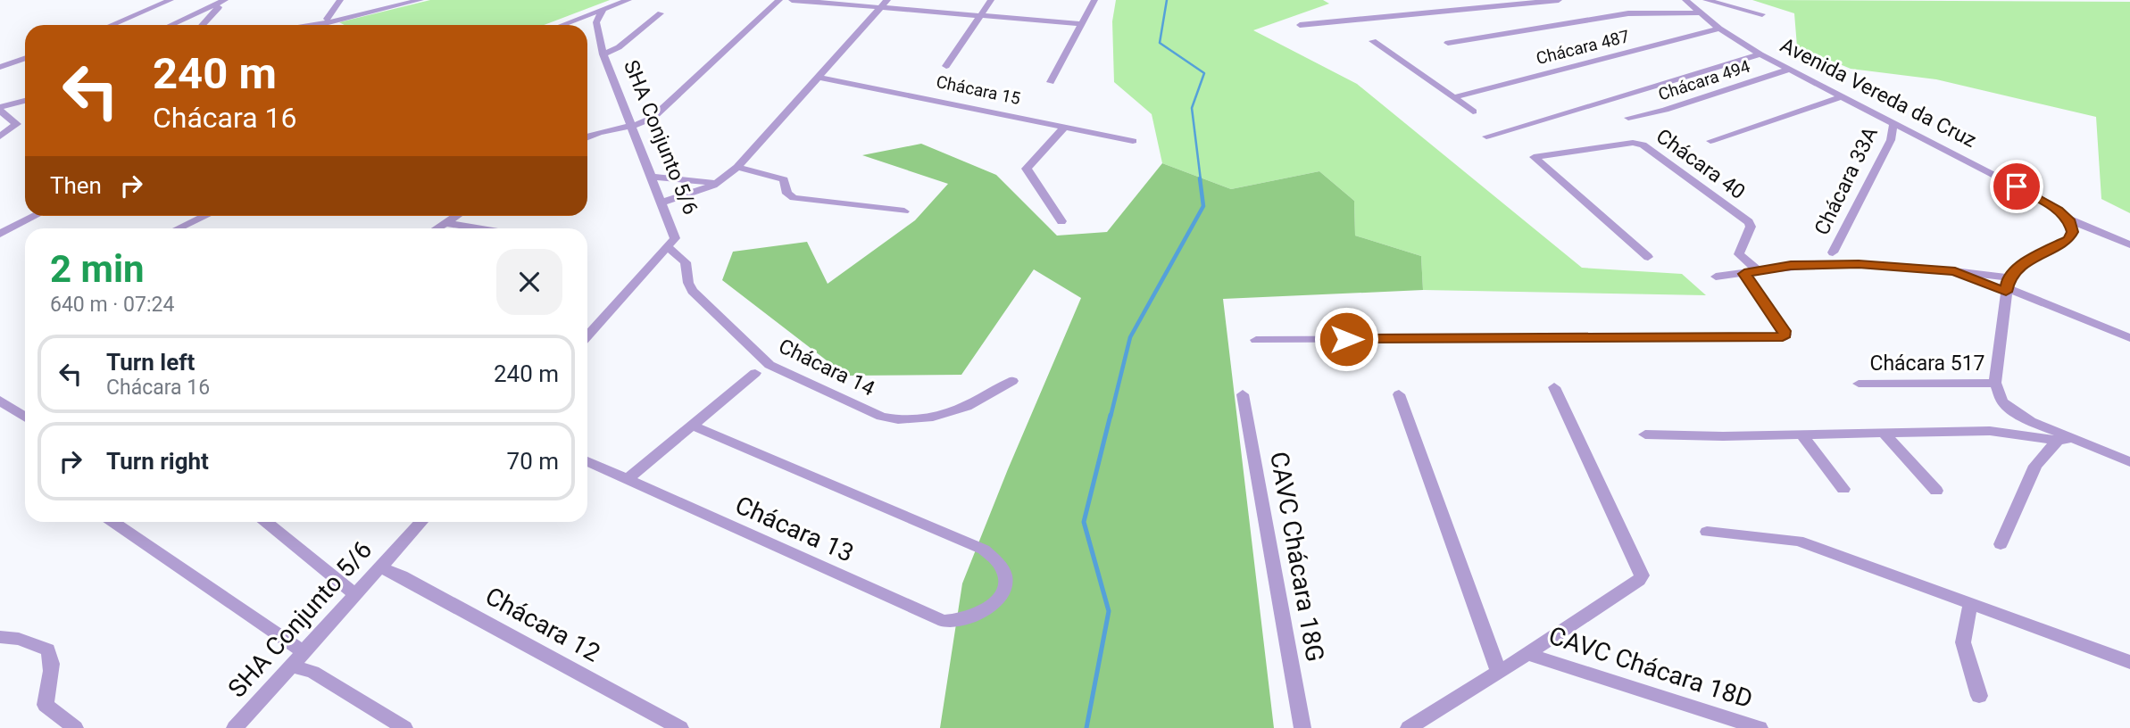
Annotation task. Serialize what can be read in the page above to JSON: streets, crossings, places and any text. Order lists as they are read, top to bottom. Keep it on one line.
{"streets":{"street":["Chácara 487","Chácara 494","Chácara 15","Avenida Vereda da Cruz","SHA Conjunto 5/6","Chácara 40","Chácara 33A","Chácara 517","Chácara 14","Chácara 13","CAVC Chácara 18G","Chácara 12","CAVC Chácara 18D"]},"crossings":[["Chácara 487","Avenida Vereda da Cruz"],["Chácara 494","Avenida Vereda da Cruz"],["Avenida Vereda da Cruz","Chácara 33A"],["SHA Conjunto 5/6","Chácara 14"],["SHA Conjunto 5/6","Chácara 12"]],"page":{"turn":["240 m","Chácara 16"],"then":"Then","heading":["2 min","640 m · 07:24"],"list":[{"name":"Turn left","note":"Chácara 16","value":"240 m"},{"name":"Turn right","value":"70 m"}]}}
